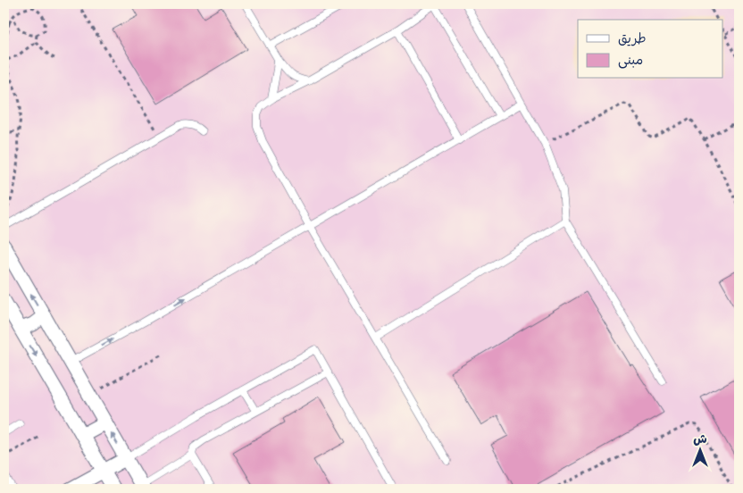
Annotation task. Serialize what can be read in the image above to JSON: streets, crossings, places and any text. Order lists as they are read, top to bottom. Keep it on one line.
{"legend":["طريق","مبنى"],"north":"top"}
